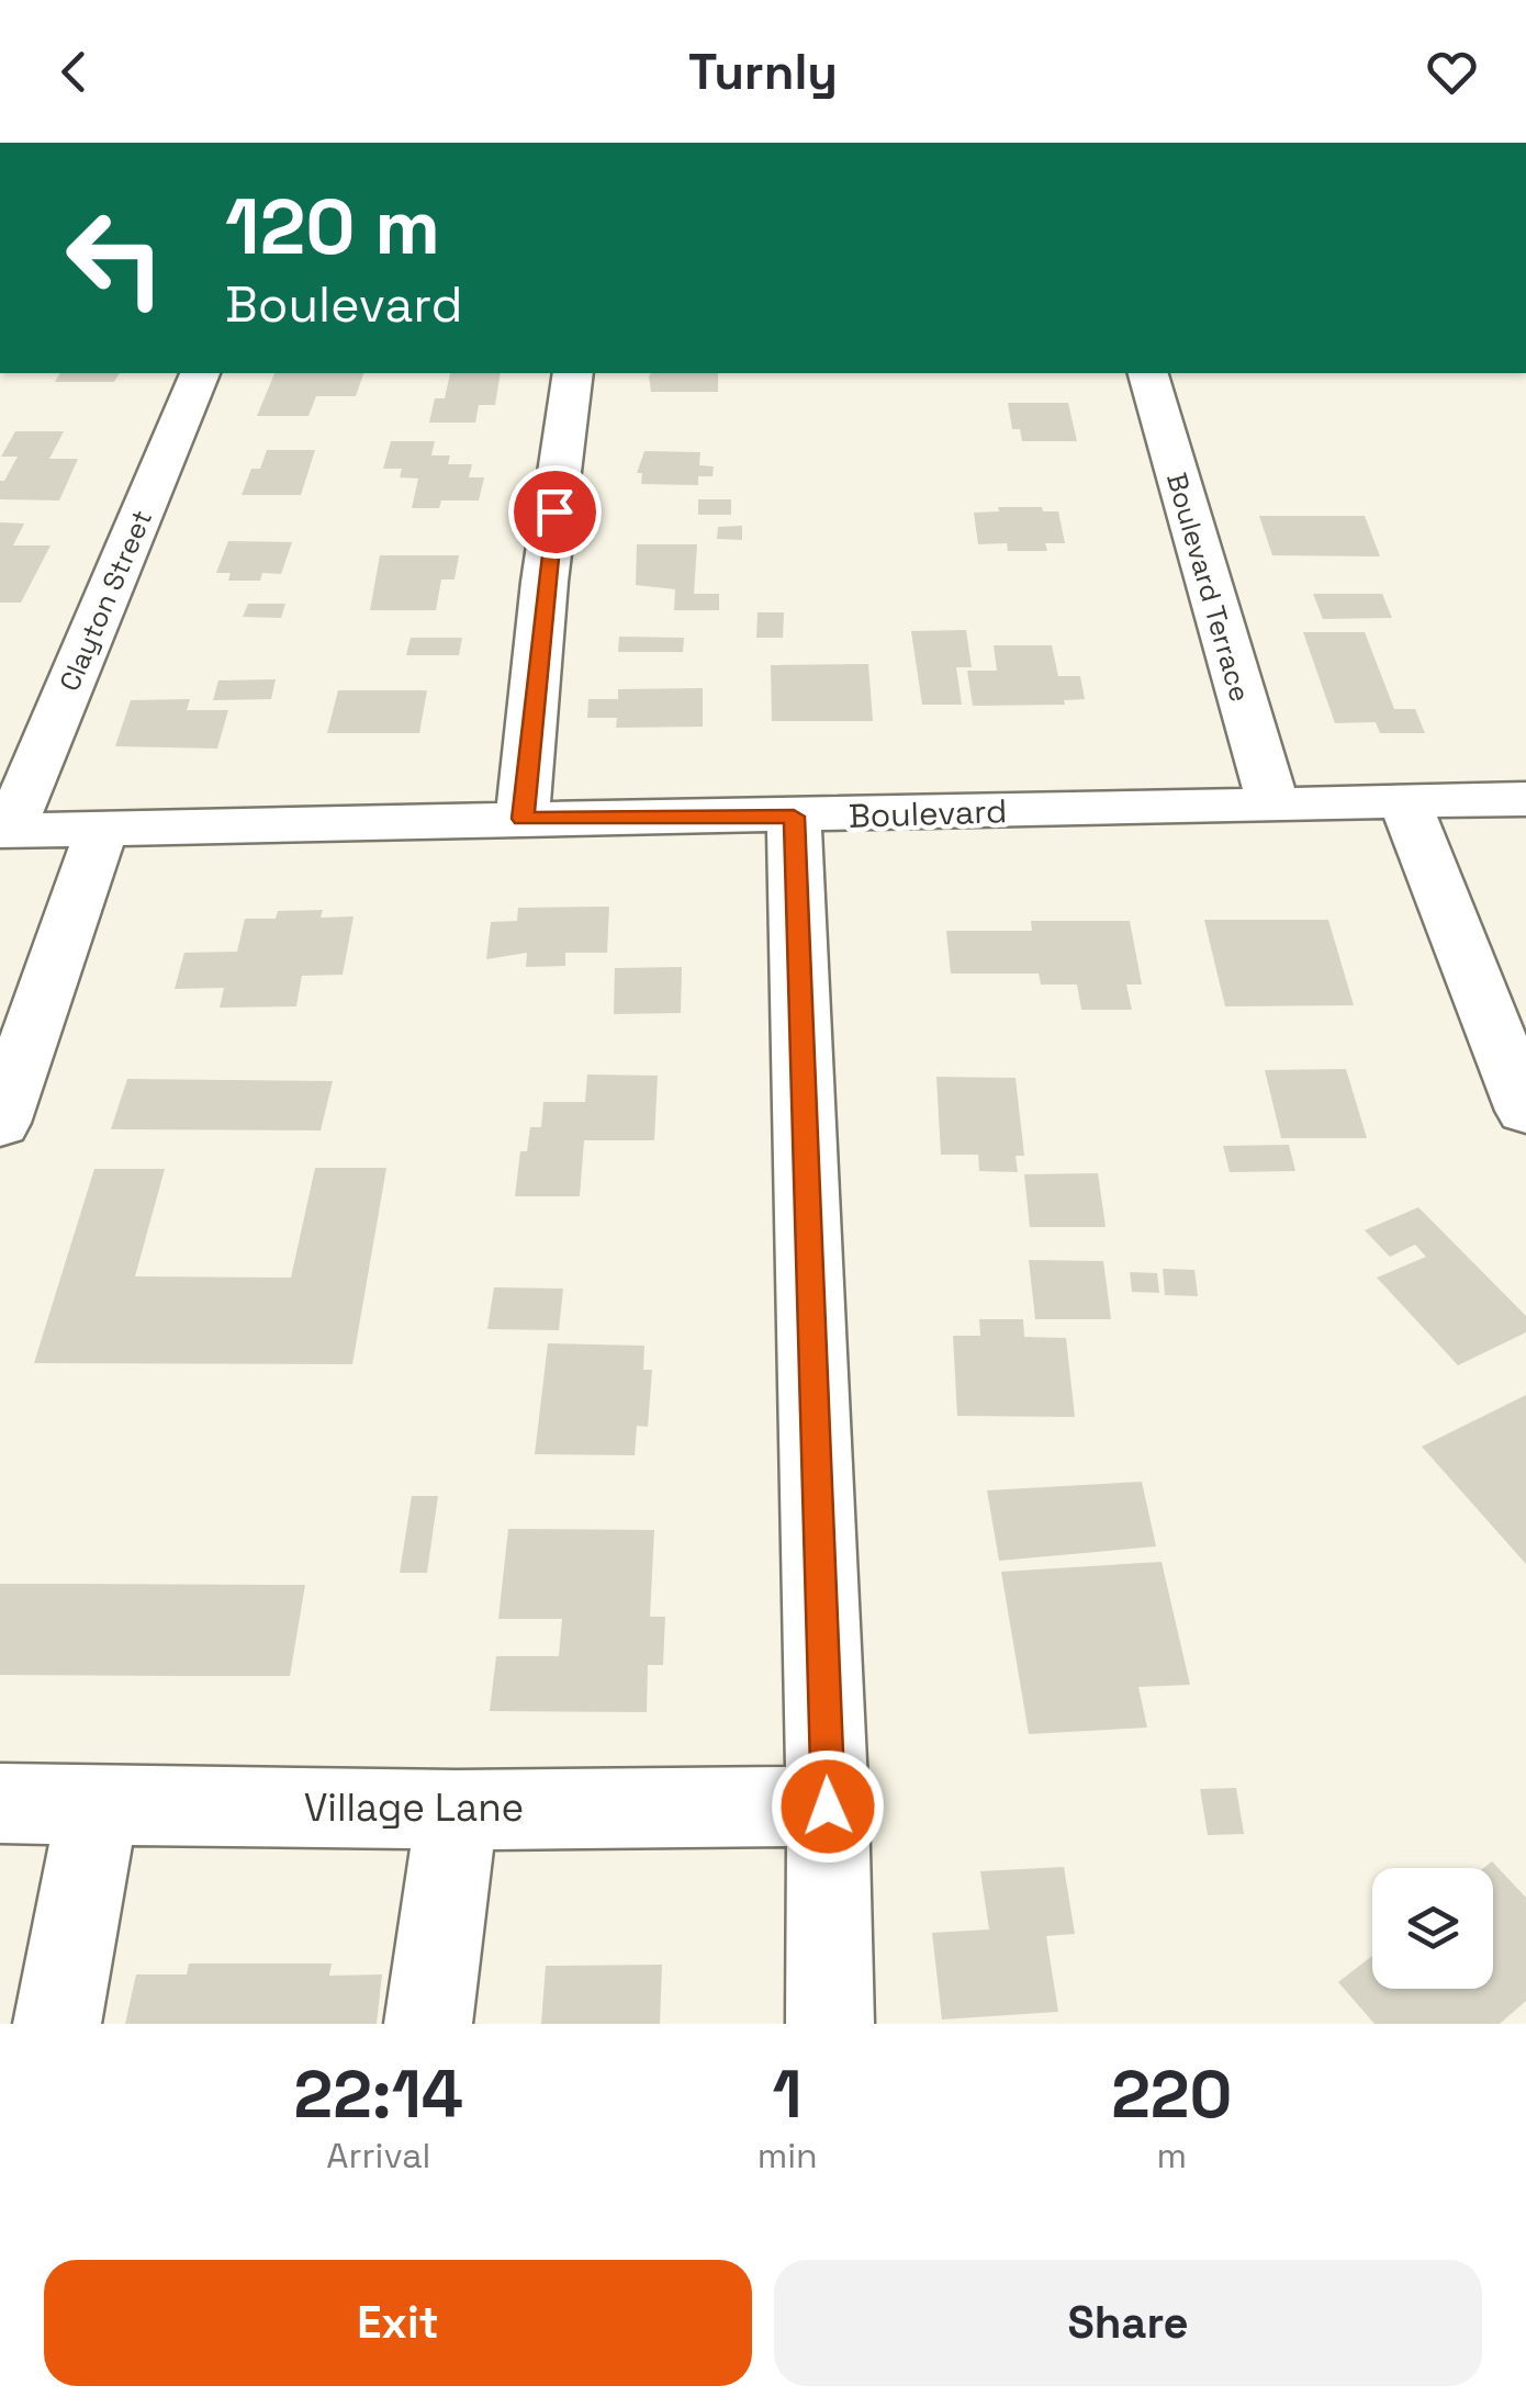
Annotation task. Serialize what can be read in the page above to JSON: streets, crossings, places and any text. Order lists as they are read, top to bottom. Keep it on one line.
{"streets":{"street":["Boulevard Terrace","Clayton Street","Boulevard","Village Lane"]},"crossings":[["Boulevard Terrace","Boulevard"],["Clayton Street","Boulevard"]],"page":{"header":"Turnly","turn":["120 m","Boulevard"],"eta":["22:14","Arrival","1","min","220","m"],"buttons":["Exit","Share"]}}
